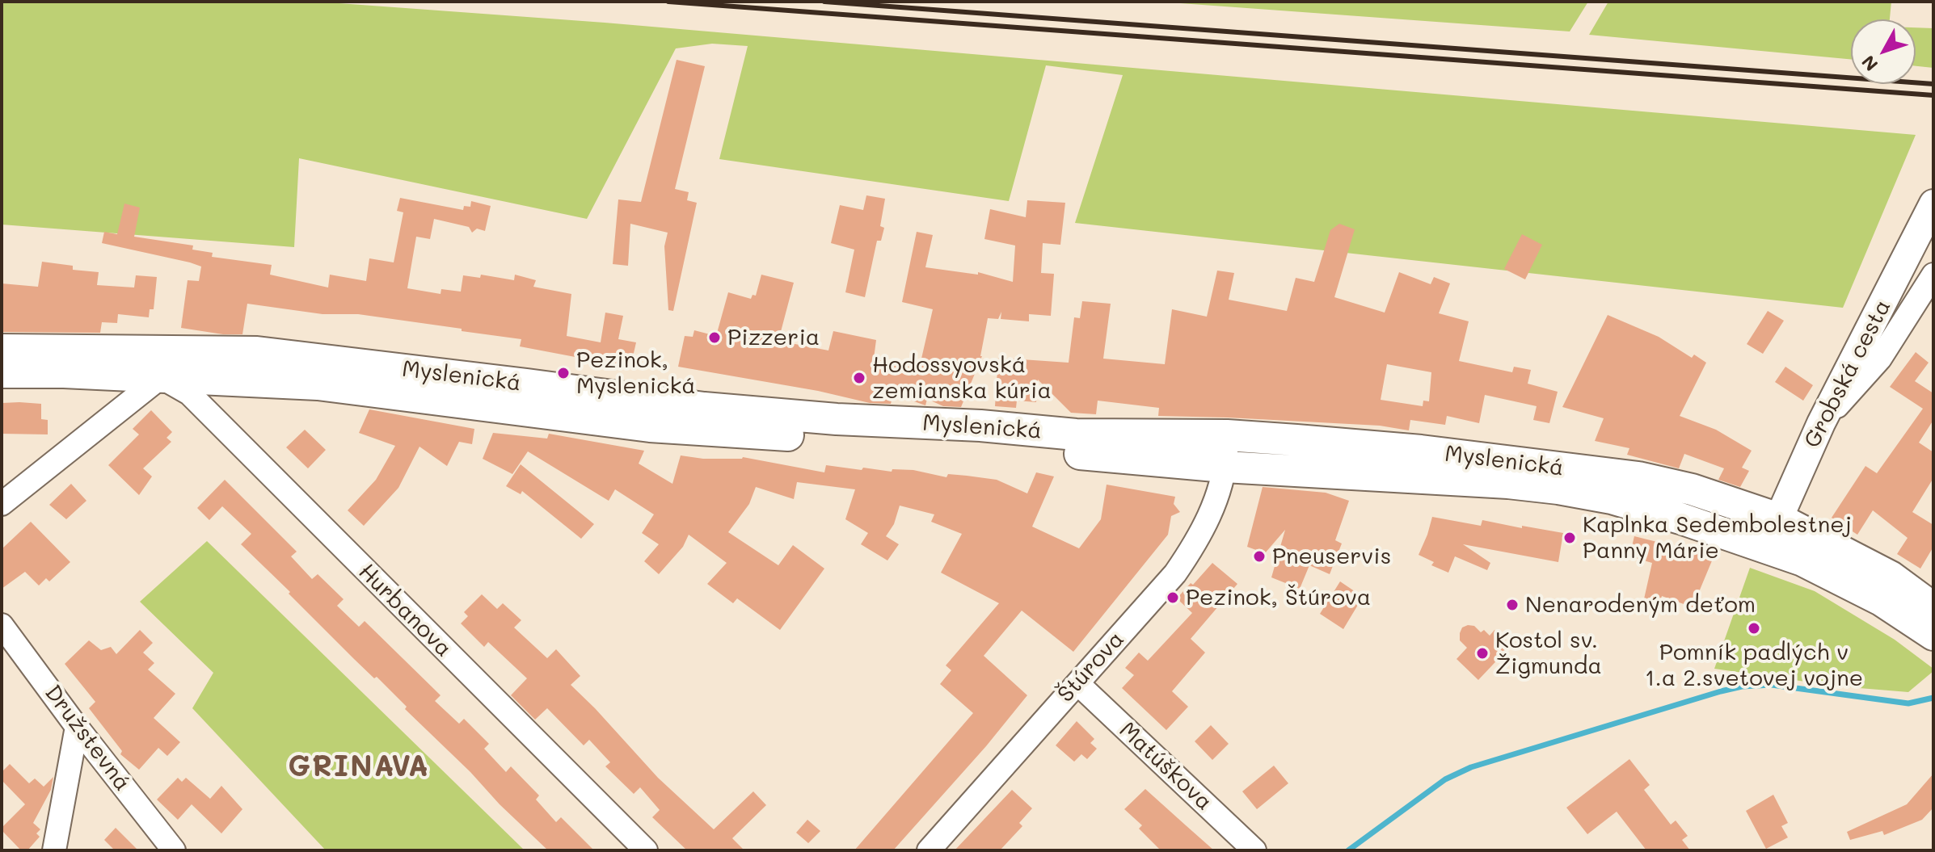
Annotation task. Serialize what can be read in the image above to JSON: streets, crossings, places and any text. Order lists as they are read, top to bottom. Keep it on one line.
{"streets":{"main road":["Myslenická"],"street":["Grobská cesta","Hurbanova","Štúrova","Družstevná","Matúškova"]},"crossings":[["Grobská cesta","Myslenická"],["Myslenická","Hurbanova"],["Myslenická","Štúrova"],["Štúrova","Matúškova"]],"districts":["GRINAVA"],"places":["Pizzeria","Pezinok, Myslenická","Hodossyovská zemianska kúria","Kaplnka Sedembolestnej Panny Márie","Pneuservis","Pezinok, Štúrova","Nenarodeným deťom","Pomník padlých v 1.a 2.svetovej vojne","Kostol sv. Žigmunda"],"north":"bottom left"}
